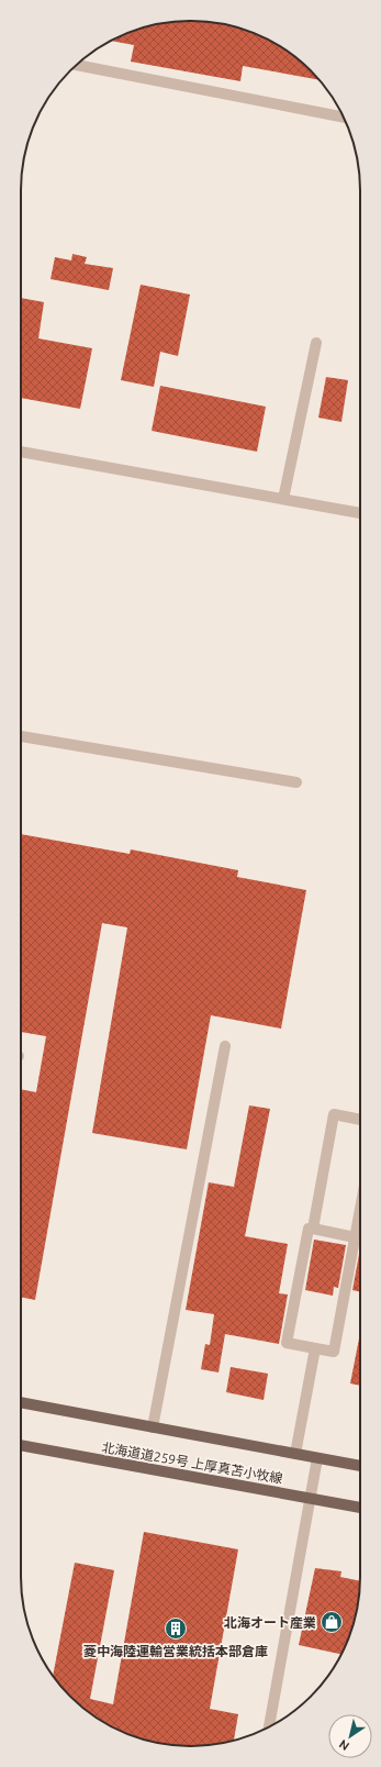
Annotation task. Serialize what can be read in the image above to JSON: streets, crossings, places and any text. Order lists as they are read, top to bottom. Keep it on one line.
{"streets":{"main road":["北海道道259号 上厚真苫小牧線"]},"places":{"shop":["北海オート産業"],"building":["菱中海陸運輸営業統括本部倉庫"]},"north":"bottom left"}
